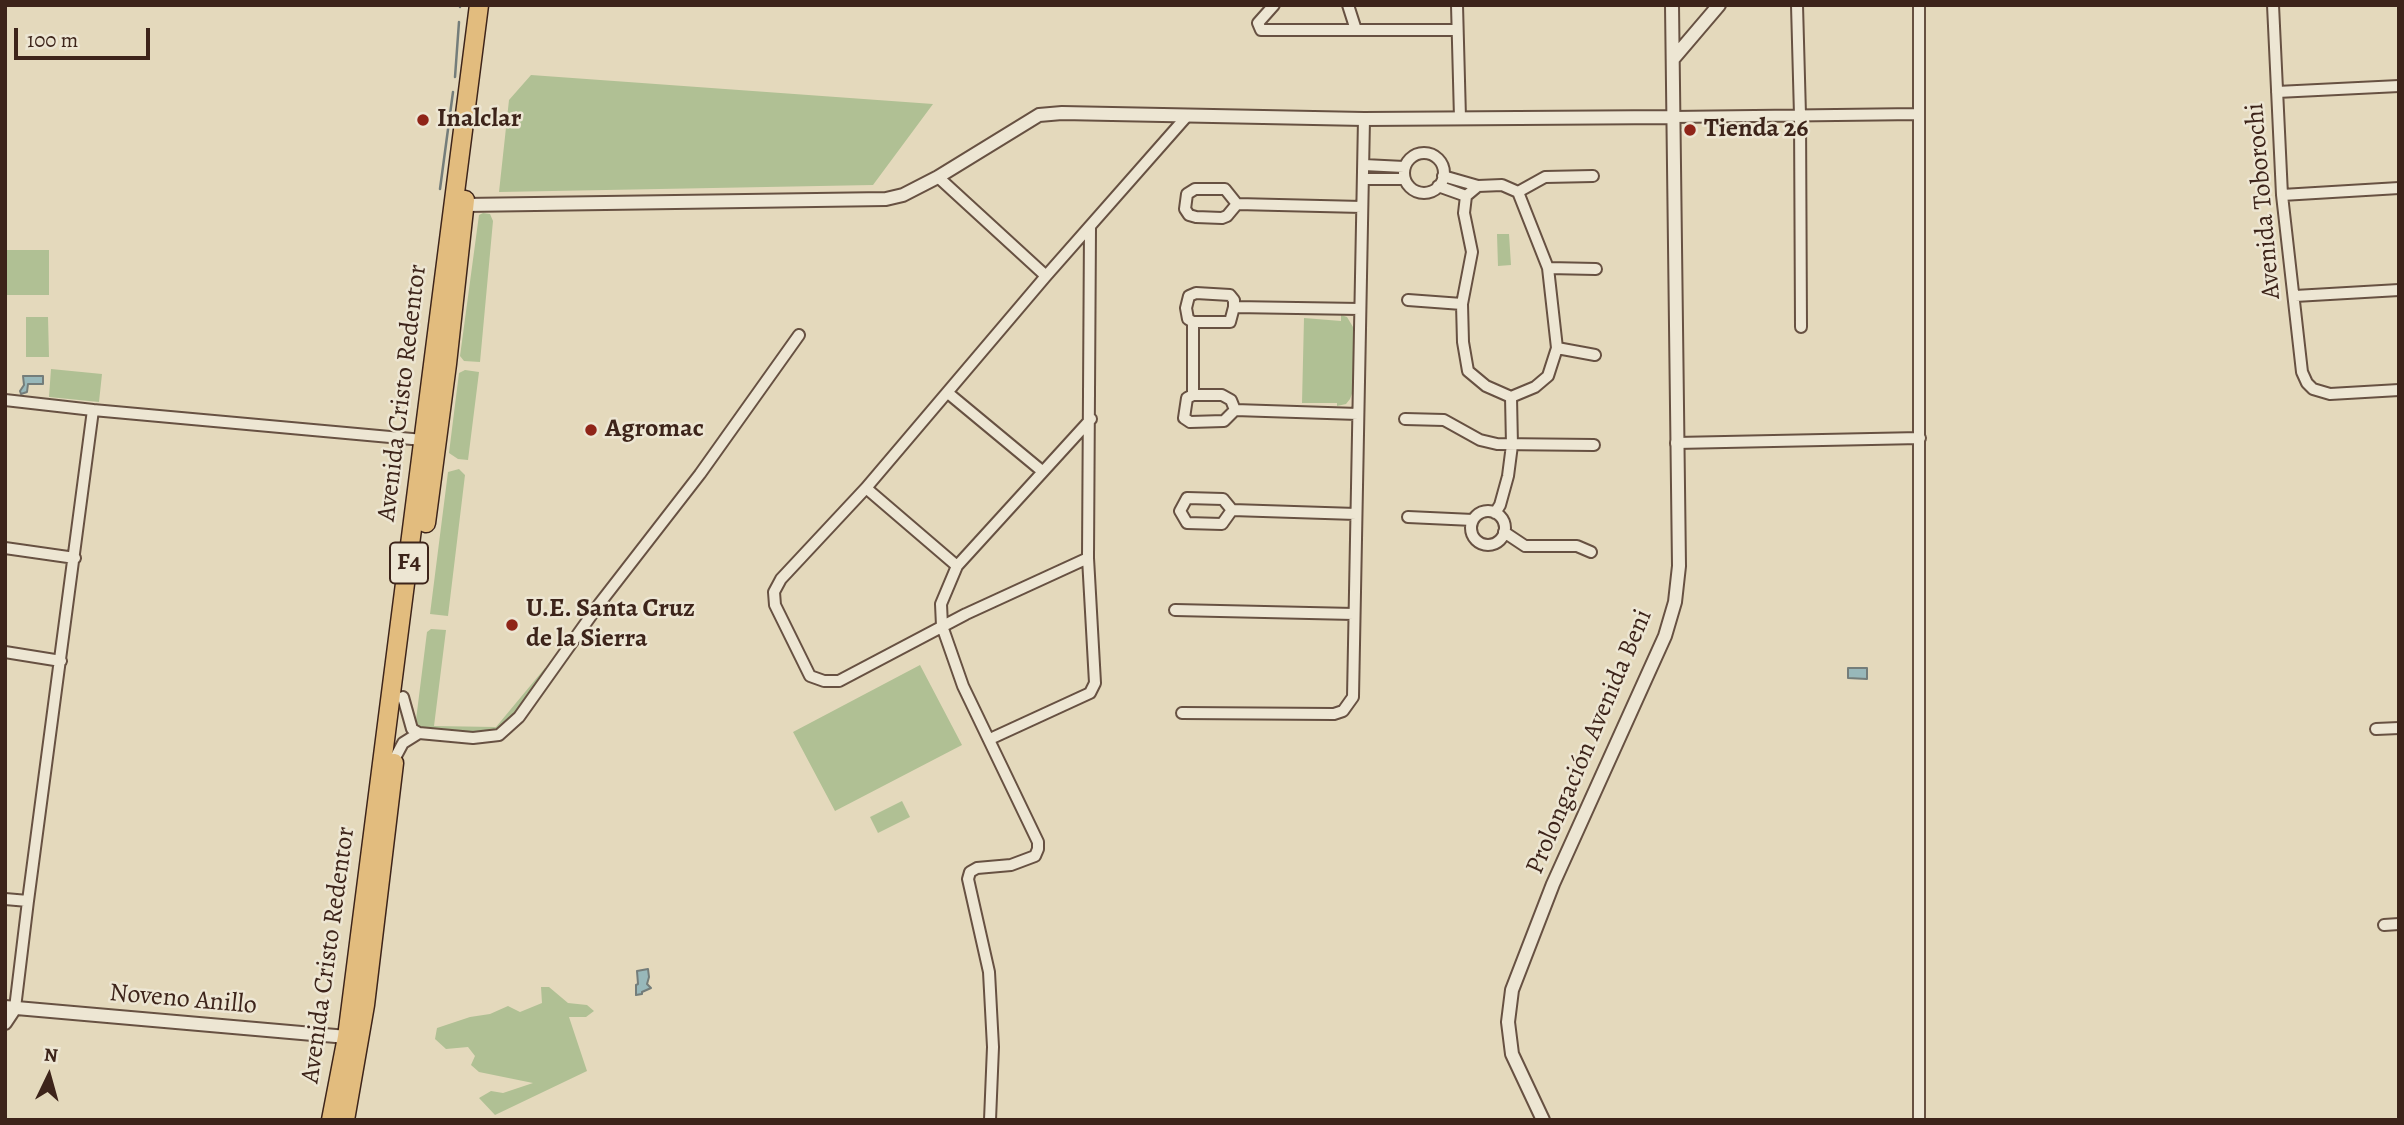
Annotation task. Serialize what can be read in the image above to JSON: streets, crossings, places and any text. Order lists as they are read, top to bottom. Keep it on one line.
{"streets":{"highway":["Avenida Cristo Redentor","F4"],"street":["Avenida Toborochi","Prolongación Avenida Beni","Noveno Anillo"]},"crossings":[["Avenida Cristo Redentor","Noveno Anillo"]],"places":["Inalclar","Tienda 26","Agromac","U.E. Santa Cruz de la Sierra"],"scale_bar":"100 m","north":"top"}
